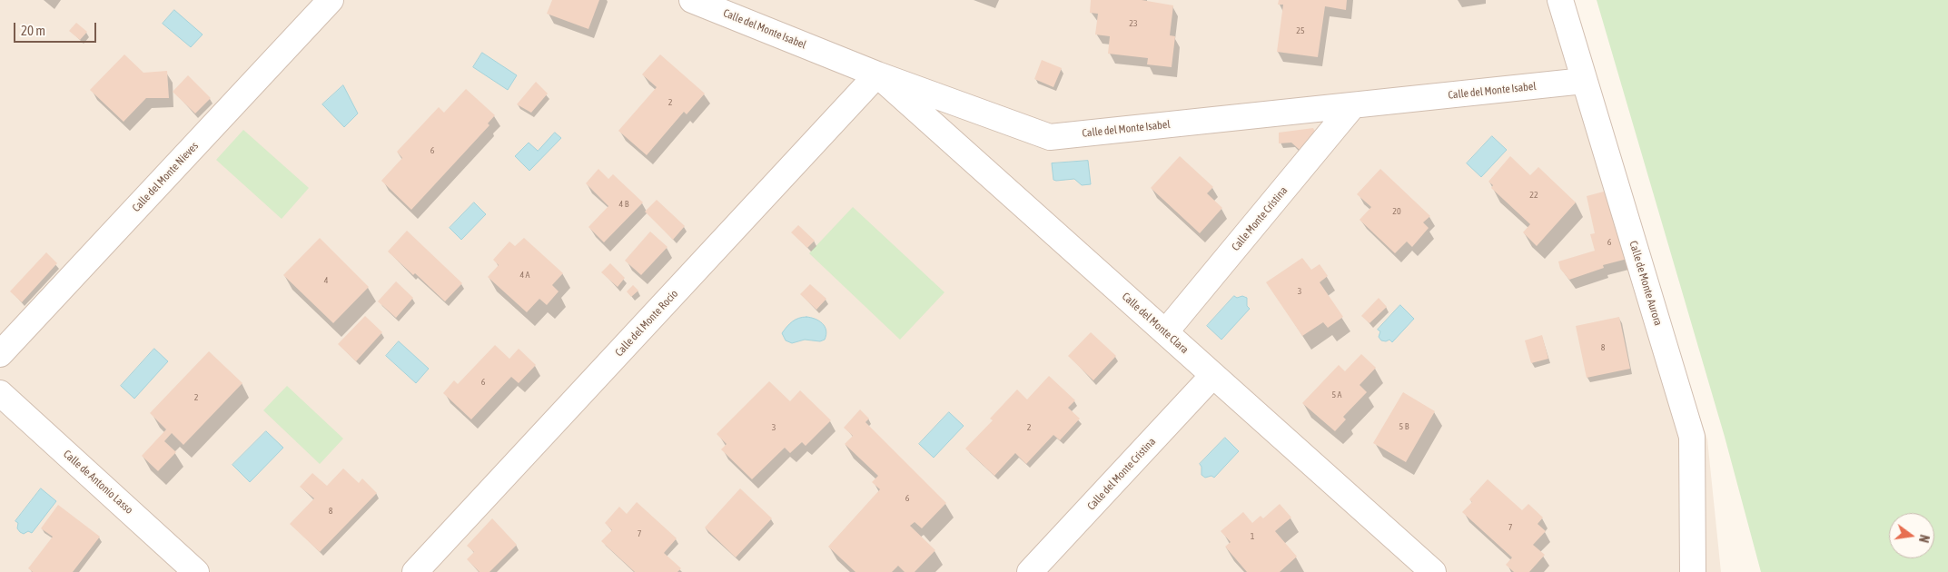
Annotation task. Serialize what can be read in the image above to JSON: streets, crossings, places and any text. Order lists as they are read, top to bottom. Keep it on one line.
{"streets":{"street":["Calle del Monte Isabel","Calle del Monte Nieves","Calle Monte Cristina","Calle de Monte Aurora","Calle del Monte Rocío","Calle del Monte Clara","Calle del Monte Cristina","Calle de Antonio Lasso"]},"crossings":[["Calle del Monte Isabel","Calle Monte Cristina"],["Calle del Monte Isabel","Calle de Monte Aurora"],["Calle del Monte Isabel","Calle del Monte Rocío"],["Calle del Monte Isabel","Calle del Monte Clara"],["Calle Monte Cristina","Calle del Monte Clara"],["Calle del Monte Rocío","Calle del Monte Clara"],["Calle del Monte Clara","Calle del Monte Cristina"]],"house_numbers":["23","25","2","6","22","4 B","20","6","4 A","4","3","8","6","5 A","2","5 B","3","2","6","8","7","7","1"],"scale_bar":"20 m","north":"right"}
